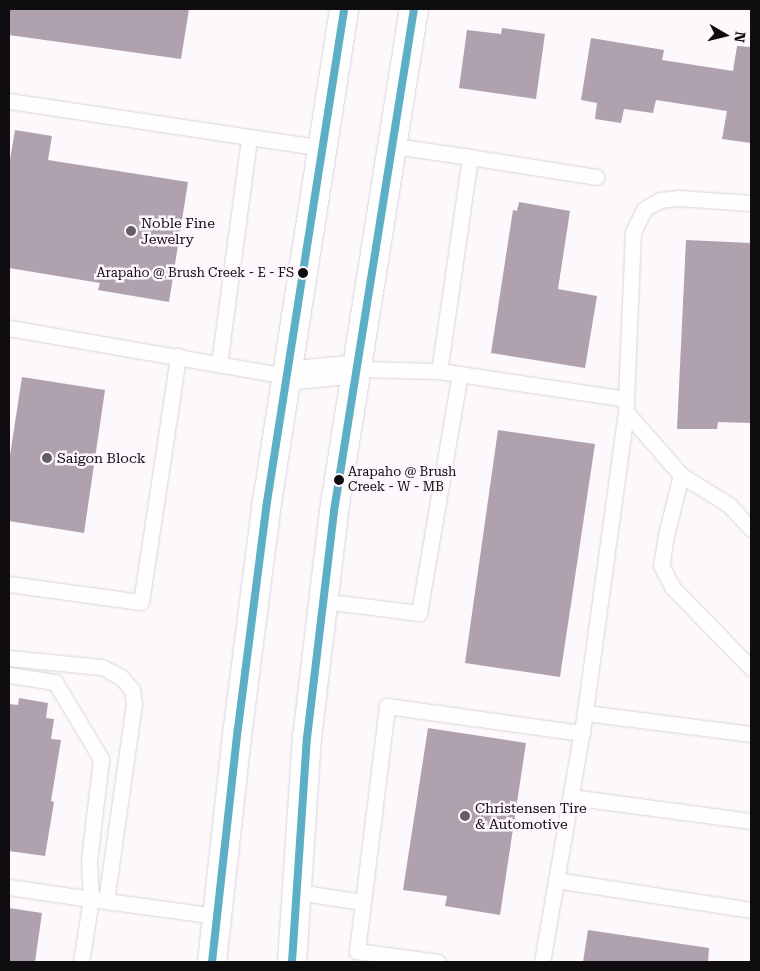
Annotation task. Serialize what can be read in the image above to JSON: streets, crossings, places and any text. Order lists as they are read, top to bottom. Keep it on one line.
{"places":["Noble Fine Jewelry","Arapaho @ Brush Creek - E - FS","Saigon Block","Arapaho @ Brush Creek - W - MB","Christensen Tire & Automotive"],"north":"right"}
